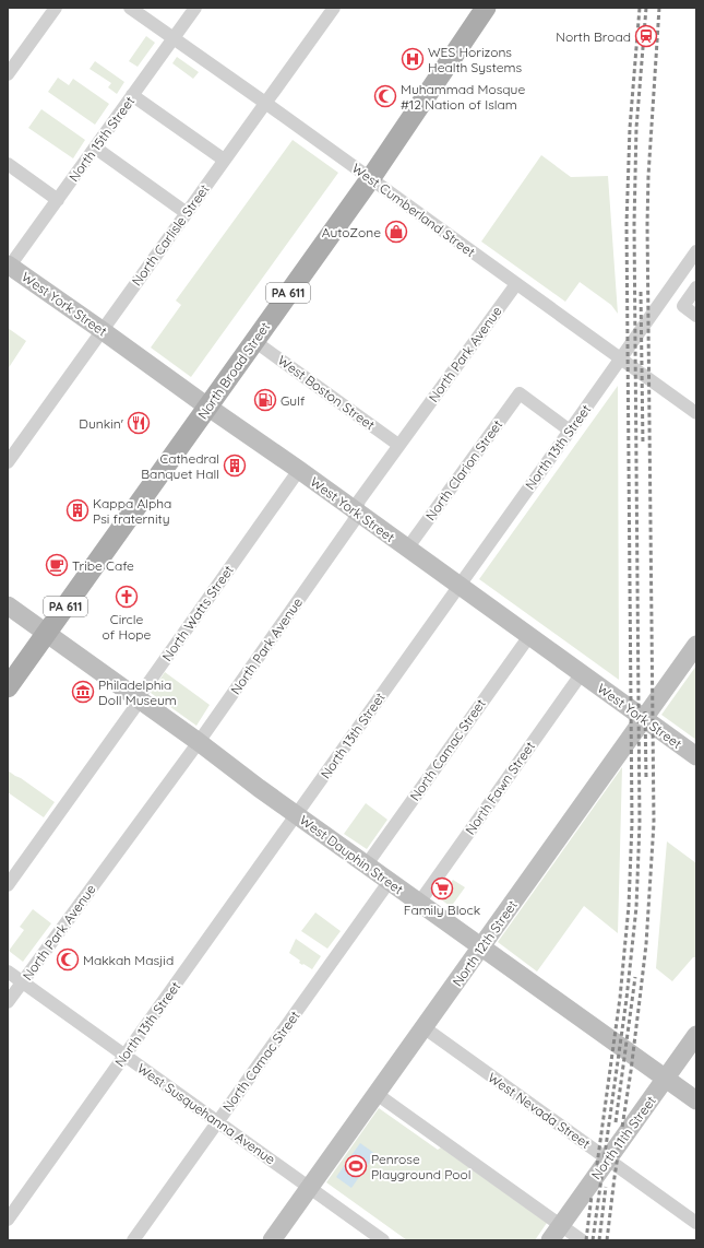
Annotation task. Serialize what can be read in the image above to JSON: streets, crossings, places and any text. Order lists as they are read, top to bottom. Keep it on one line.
{"streets":{"main road":["PA 611","North Broad Street"],"street":["North 15th Street","West Cumberland Street","North Carlisle Street","West York Street","North Park Avenue","West Boston Street","North 13th Street","North Clarion Street","North Watts Street","North Camac Street","North Fawn Street","West Dauphin Street","North 12th Street","West Nevada Street","West Susquehanna Avenue","North 11th Street"]},"crossings":[["North 15th Street","West Cumberland Street"],["North 15th Street","West York Street"],["West Cumberland Street","North Carlisle Street"],["West Cumberland Street","North Park Avenue"],["West Cumberland Street","North Broad Street"],["West Cumberland Street","North 13th Street"],["North Carlisle Street","West York Street"],["West York Street","North Park Avenue"],["West York Street","North Broad Street"],["West York Street","North 13th Street"],["West York Street","North Clarion Street"],["West York Street","North Watts Street"],["West York Street","North Camac Street"],["West York Street","North Fawn Street"],["West York Street","North 12th Street"],["North Park Avenue","West Boston Street"],["North Park Avenue","West Dauphin Street"],["North Park Avenue","West Susquehanna Avenue"],["North Broad Street","West Boston Street"],["North Broad Street","West Dauphin Street"],["North 13th Street","North Clarion Street"],["North 13th Street","West Dauphin Street"],["North 13th Street","West Susquehanna Avenue"],["North Watts Street","West Dauphin Street"],["North Camac Street","West Dauphin Street"],["North Camac Street","West Susquehanna Avenue"],["North Fawn Street","West Dauphin Street"],["West Dauphin Street","North 12th Street"],["West Dauphin Street","North 11th Street"],["North 12th Street","West Nevada Street"],["North 12th Street","West Susquehanna Avenue"],["West Nevada Street","North 11th Street"]],"places":{"station":["North Broad"],"hospital":["WES Horizons Health Systems"],"mosque":["Muhammad Mosque #12 Nation of Islam","Makkah Masjid"],"shop":["AutoZone"],"fuel station":["Gulf"],"restaurant":["Dunkin'"],"building":["Cathedral Banquet Hall","Kappa Alpha Psi fraternity"],"cafe":["Tribe Cafe"],"church":["Circle of Hope"],"museum":["Philadelphia Doll Museum"],"supermarket":["Family Block"],"sports":["Penrose Playground Pool"]}}
